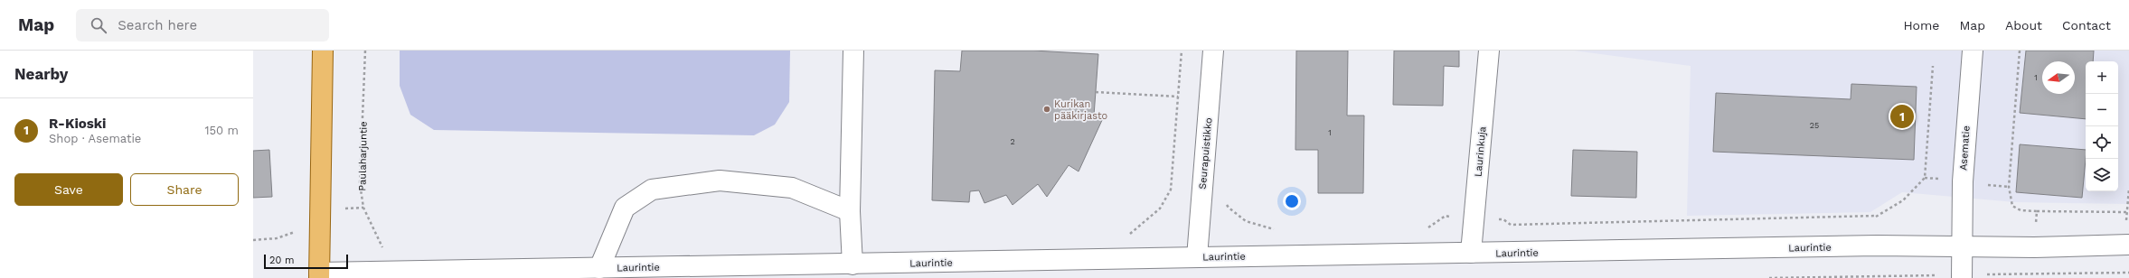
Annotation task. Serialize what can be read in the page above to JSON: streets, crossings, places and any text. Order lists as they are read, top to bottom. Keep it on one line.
{"streets":{"street":["Asematie","Laurinkuja","Seurapuistikko","Laurintie"],"path":["Paulaharjuntie"]},"crossings":[["Asematie","Laurintie"],["Laurinkuja","Laurintie"],["Seurapuistikko","Laurintie"],["Paulaharjuntie","Laurintie"]],"places":["Kurikan pääkirjasto"],"house_numbers":["1","25","1","2"],"scale_bar":"20 m","north":"left","page":{"header":"Map","search":"Search here","nav":["Home","Map","About","Contact"],"heading":"Nearby","map_buttons":["+","−"],"list":[{"mark":"1","name":"R-Kioski","note":"Shop · Asematie","value":"150 m"}],"pins":"1","buttons":["Save","Share"],"scale":"20 m"}}
